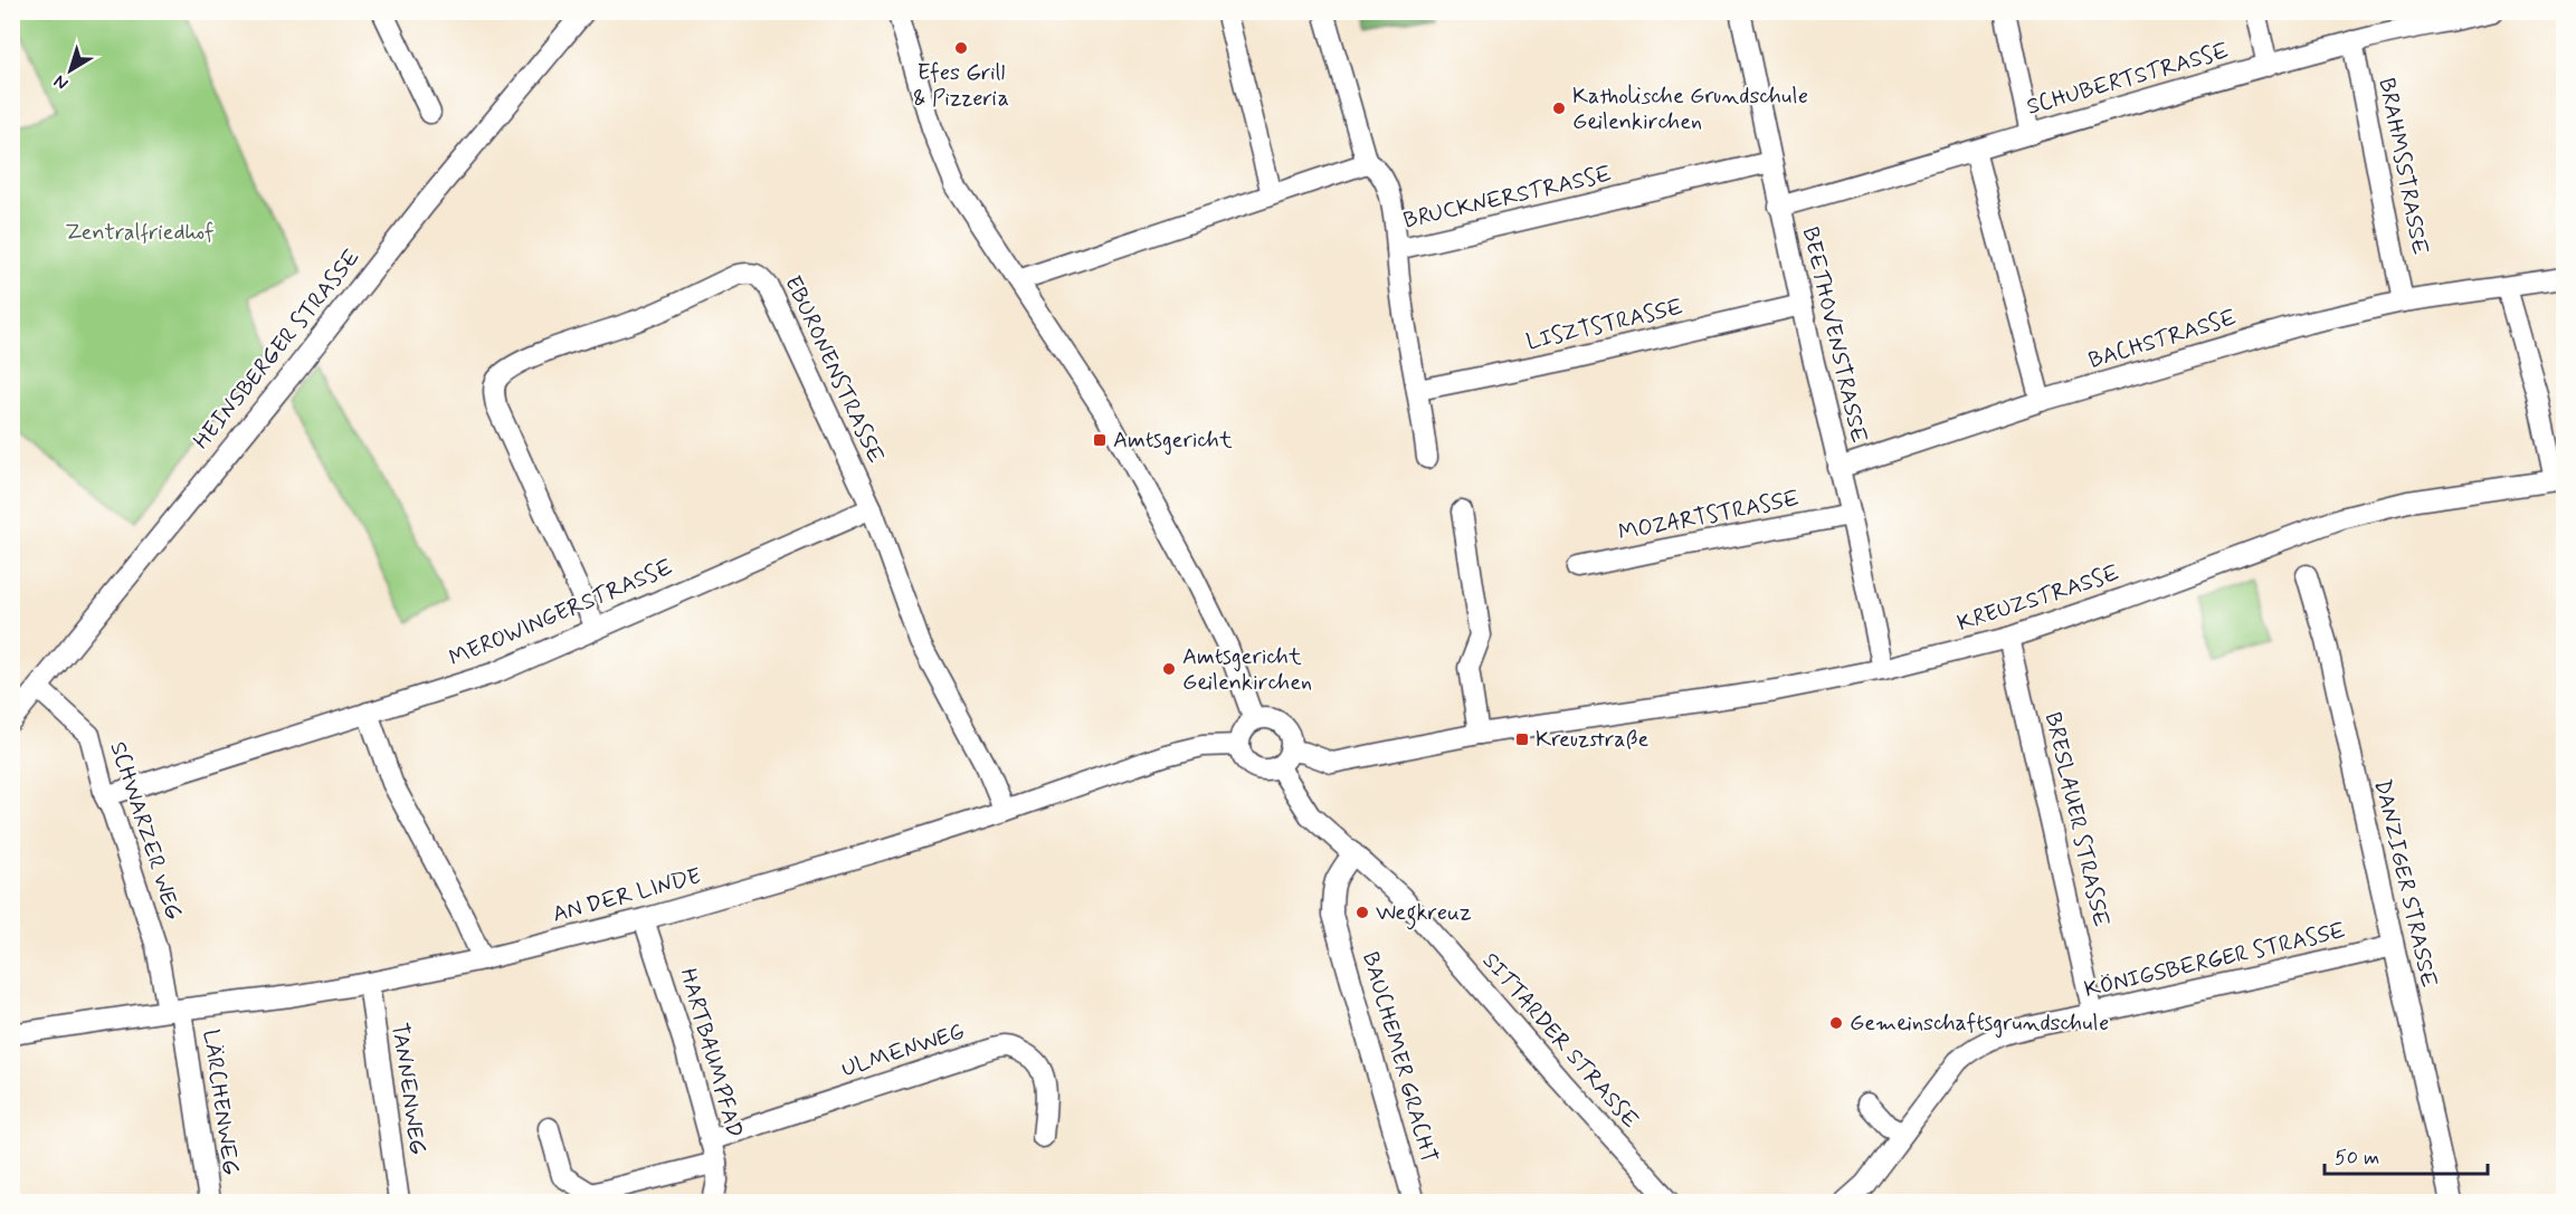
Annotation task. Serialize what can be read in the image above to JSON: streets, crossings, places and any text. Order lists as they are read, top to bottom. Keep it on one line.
{"streets":{"street":["SCHUBERTSTRASSE","BRAHMSSTRASSE","BRUCKNERSTRASSE","LISZTSTRASSE","BEETHOVENSTRASSE","BACHSTRASSE","HEINSBERGER STRASSE","EBURONENSTRASSE","MOZARTSTRASSE","KREUZSTRASSE","MEROWINGERSTRASSE","BRESLAUER STRASSE","SCHWARZER WEG","DANZIGER STRASSE","AN DER LINDE","KÖNIGSBERGER STRASSE","SITTARDER STRASSE","ULMENWEG","HARTBAUMPFAD","BAUCHEMER GRACHT","TANNENWEG","LÄRCHENWEG"]},"crossings":[["SCHUBERTSTRASSE","BRAHMSSTRASSE"],["SCHUBERTSTRASSE","BEETHOVENSTRASSE"],["BRAHMSSTRASSE","BACHSTRASSE"],["BRUCKNERSTRASSE","BEETHOVENSTRASSE"],["LISZTSTRASSE","BEETHOVENSTRASSE"],["BEETHOVENSTRASSE","BACHSTRASSE"],["BEETHOVENSTRASSE","MOZARTSTRASSE"],["BEETHOVENSTRASSE","KREUZSTRASSE"],["HEINSBERGER STRASSE","SCHWARZER WEG"],["EBURONENSTRASSE","MEROWINGERSTRASSE"],["EBURONENSTRASSE","AN DER LINDE"],["KREUZSTRASSE","BRESLAUER STRASSE"],["KREUZSTRASSE","AN DER LINDE"],["KREUZSTRASSE","SITTARDER STRASSE"],["MEROWINGERSTRASSE","SCHWARZER WEG"],["BRESLAUER STRASSE","KÖNIGSBERGER STRASSE"],["SCHWARZER WEG","AN DER LINDE"],["SCHWARZER WEG","LÄRCHENWEG"],["DANZIGER STRASSE","KÖNIGSBERGER STRASSE"],["AN DER LINDE","SITTARDER STRASSE"],["AN DER LINDE","HARTBAUMPFAD"],["AN DER LINDE","TANNENWEG"],["AN DER LINDE","LÄRCHENWEG"],["SITTARDER STRASSE","BAUCHEMER GRACHT"],["ULMENWEG","HARTBAUMPFAD"]],"parks":["Zentralfriedhof"],"places":{"other":["Efes Grill & Pizzeria","Katholische Grundschule Geilenkirchen","Amtsgericht Geilenkirchen","Wegkreuz","Gemeinschaftsgrundschule"],"transit":["Amtsgericht","Kreuzstraße"]},"scale_bar":"50 m","north":"bottom left"}
